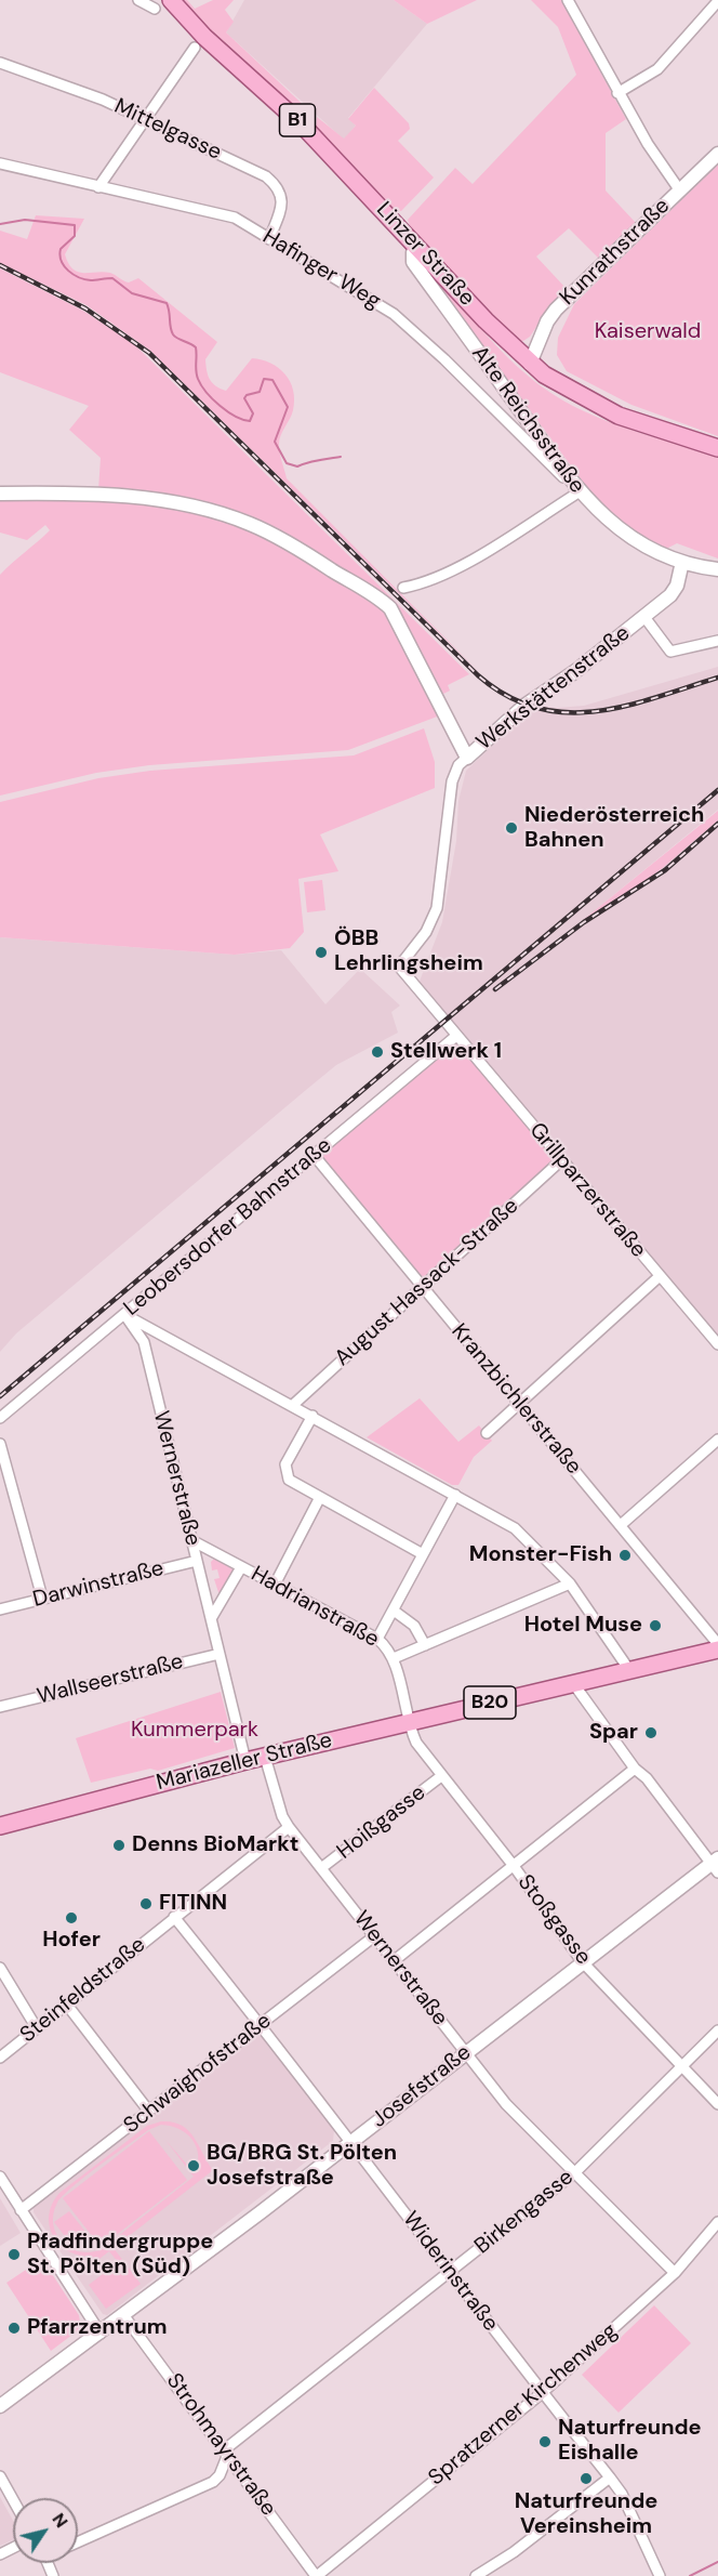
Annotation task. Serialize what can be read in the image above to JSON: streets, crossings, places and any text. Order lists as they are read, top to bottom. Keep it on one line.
{"streets":{"main road":["B1","Linzer Straße","B20","Mariazeller Straße"],"street":["Mittelgasse","Kunrathstraße","Hafinger Weg","Alte Reichsstraße","Werkstättenstraße","Grillparzerstraße","Leobersdorfer Bahnstraße","August Hassack-Straße","Kranzbichlerstraße","Wernerstraße","Darwinstraße","Hadrianstraße","Wallseerstraße","Hoißgasse","Stoßgasse","Steinfeldstraße","Schwaighofstraße","Josefstraße","Birkengasse","Widerinstraße","Spratzerner Kirchenweg","Strohmayrstraße"]},"crossings":[["Mittelgasse","Hafinger Weg"],["Kunrathstraße","Linzer Straße"],["Linzer Straße","Alte Reichsstraße"],["Hafinger Weg","Alte Reichsstraße"],["Alte Reichsstraße","Werkstättenstraße"],["Werkstättenstraße","Grillparzerstraße"],["Werkstättenstraße","Leobersdorfer Bahnstraße"],["Grillparzerstraße","Leobersdorfer Bahnstraße"],["Grillparzerstraße","August Hassack-Straße"],["Leobersdorfer Bahnstraße","Kranzbichlerstraße"],["Leobersdorfer Bahnstraße","Wernerstraße"],["August Hassack-Straße","Kranzbichlerstraße"],["Wernerstraße","Darwinstraße"],["Wernerstraße","Hadrianstraße"],["Wernerstraße","Wallseerstraße"],["Wernerstraße","Mariazeller Straße"],["Wernerstraße","Hoißgasse"],["Wernerstraße","Steinfeldstraße"],["Wernerstraße","Schwaighofstraße"],["Wernerstraße","Josefstraße"],["Wernerstraße","Birkengasse"],["Wernerstraße","Spratzerner Kirchenweg"],["Hadrianstraße","Mariazeller Straße"],["Hadrianstraße","Stoßgasse"],["Mariazeller Straße","Stoßgasse"],["Hoißgasse","Stoßgasse"],["Stoßgasse","Josefstraße"],["Stoßgasse","Birkengasse"],["Steinfeldstraße","Widerinstraße"],["Schwaighofstraße","Widerinstraße"],["Josefstraße","Widerinstraße"],["Josefstraße","Strohmayrstraße"],["Birkengasse","Widerinstraße"],["Birkengasse","Strohmayrstraße"],["Widerinstraße","Spratzerner Kirchenweg"],["Spratzerner Kirchenweg","Strohmayrstraße"]],"parks":["Kaiserwald","Kummerpark"],"places":["Niederösterreich Bahnen","ÖBB Lehrlingsheim","Stellwerk 1","Monster-Fish","Hotel Muse","Spar","Denns BioMarkt","FITINN","Hofer","BG/BRG St. Pölten Josefstraße","Pfadfindergruppe St. Pölten (Süd)","Pfarrzentrum","Naturfreunde Eishalle","Naturfreunde Vereinsheim"],"north":"top right"}
